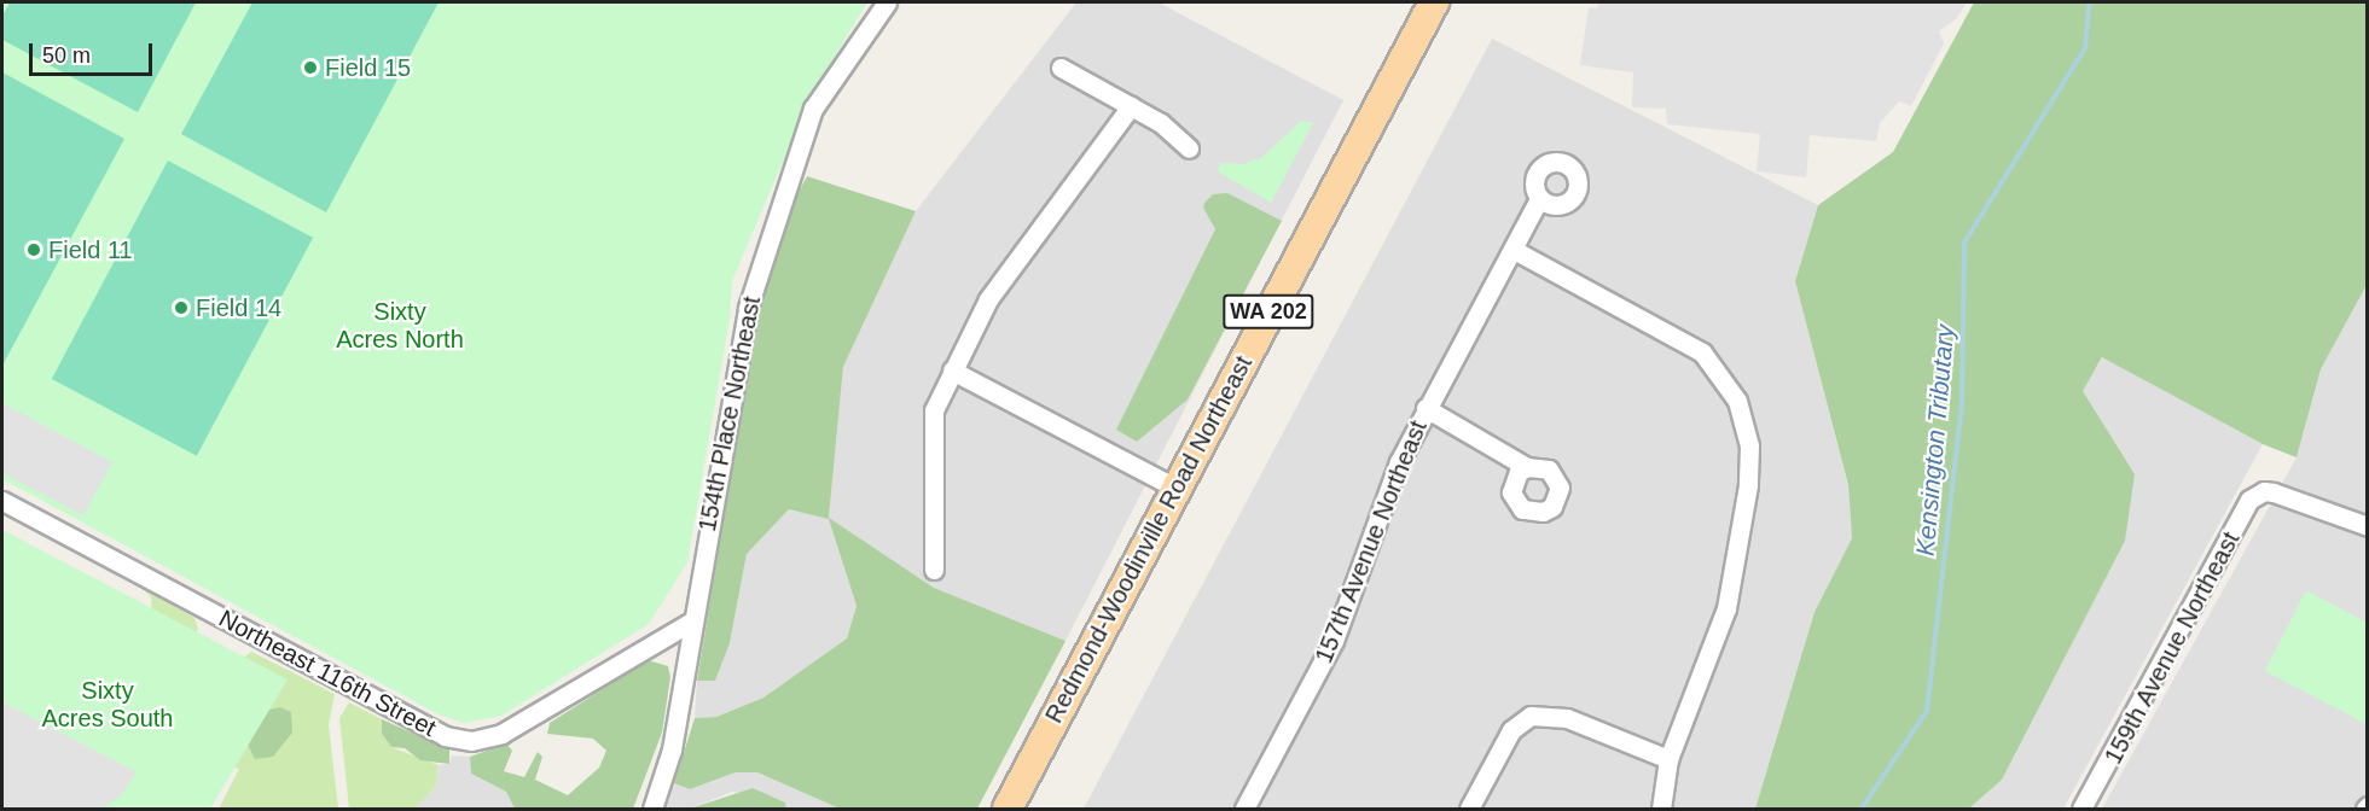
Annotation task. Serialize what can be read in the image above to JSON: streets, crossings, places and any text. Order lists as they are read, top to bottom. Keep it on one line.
{"streets":{"main road":["WA 202","Redmond-Woodinville Road Northeast"],"street":["154th Place Northeast","157th Avenue Northeast","159th Avenue Northeast","Northeast 116th Street"]},"crossings":[["154th Place Northeast","Northeast 116th Street"]],"water":["Kensington Tributary"],"parks":["Sixty Acres North","Sixty Acres South"],"places":["Field 15","Field 11","Field 14"],"scale_bar":"50 m"}
